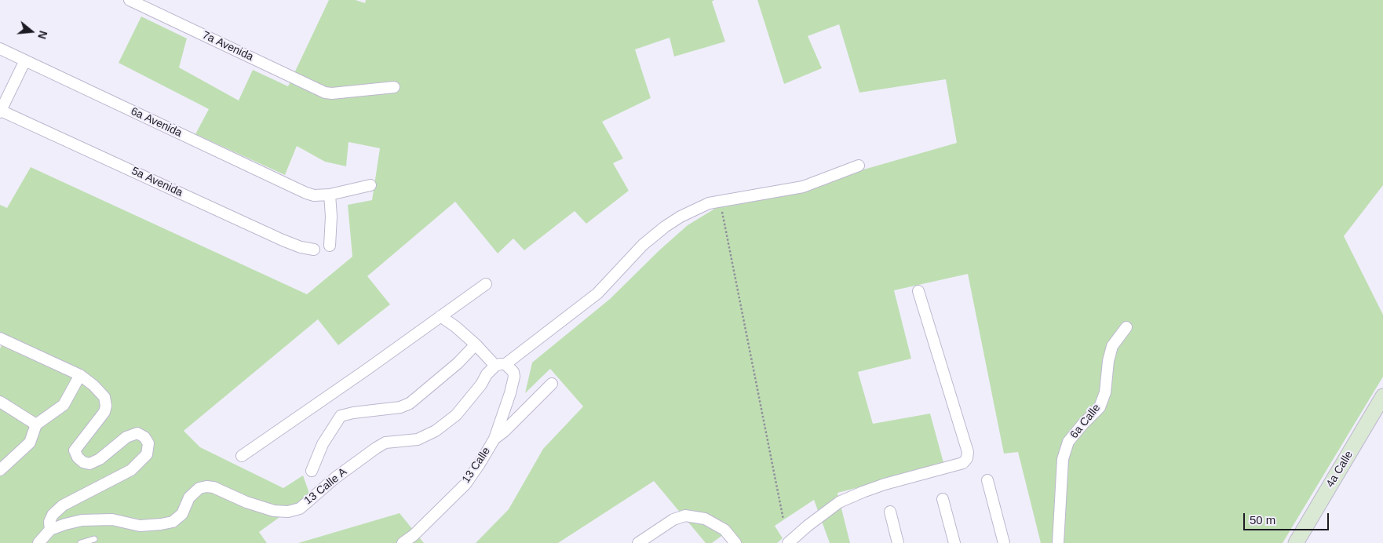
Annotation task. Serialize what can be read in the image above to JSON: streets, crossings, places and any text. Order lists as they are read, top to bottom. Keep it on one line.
{"streets":{"street":["7a Avenida","6a Avenida","5a Avenida","6a Calle","13 Calle","4a Calle","13 Calle A"]},"crossings":[["13 Calle","13 Calle A"]],"scale_bar":"50 m","north":"right"}
